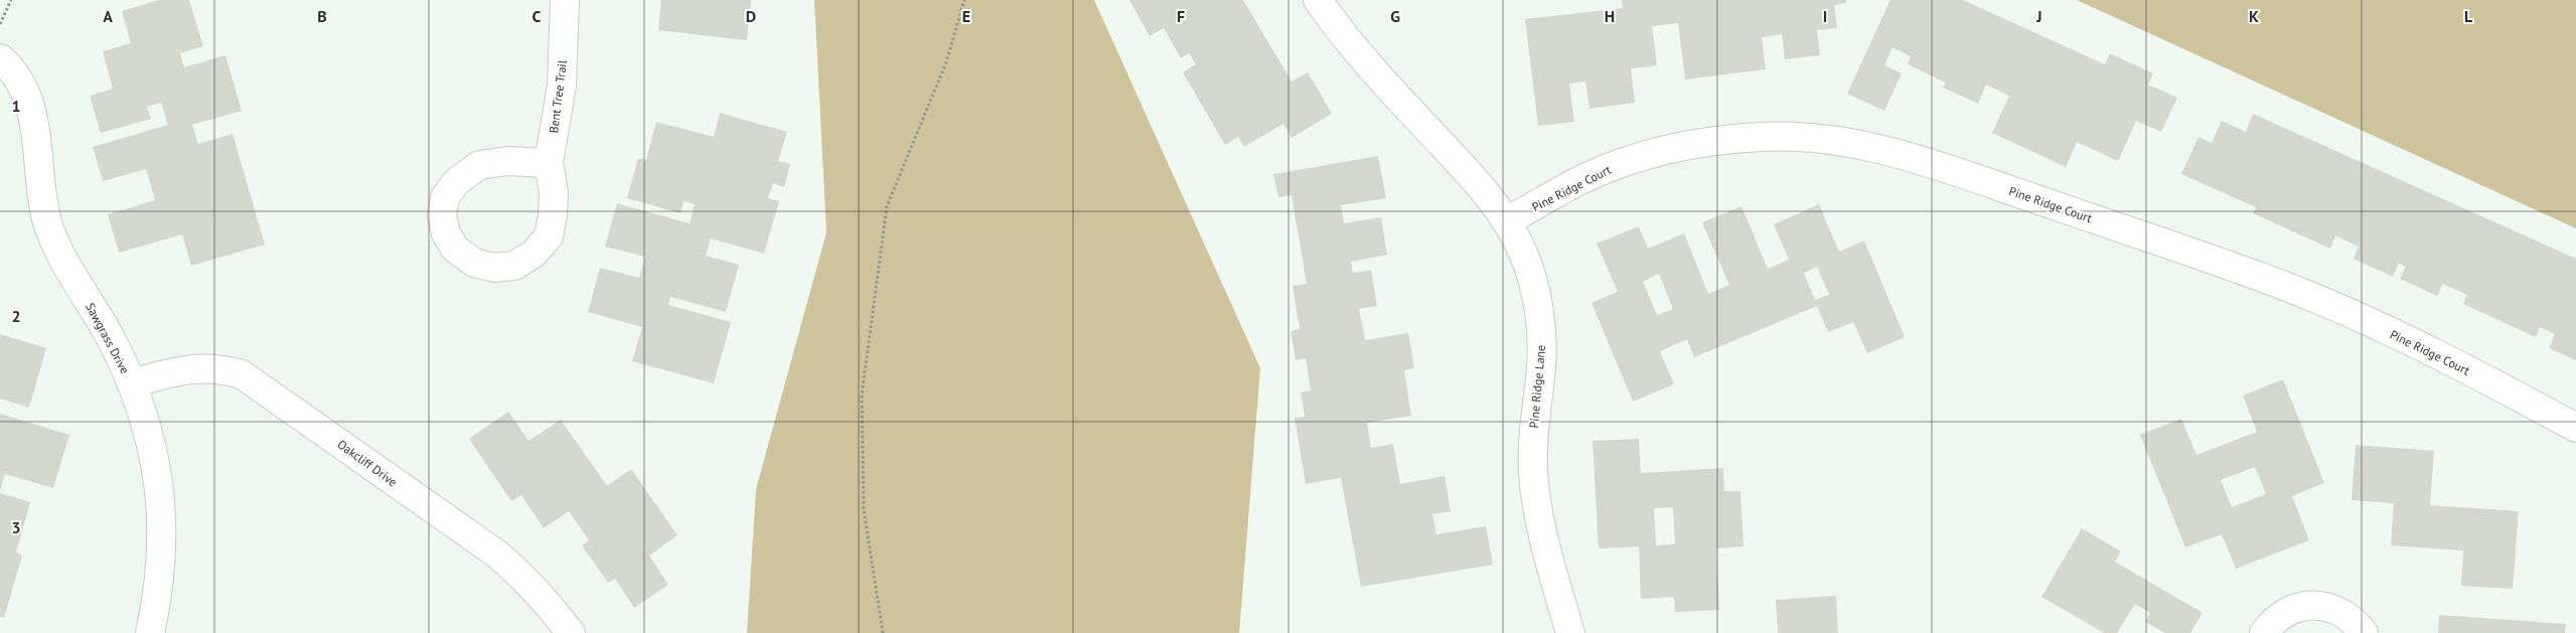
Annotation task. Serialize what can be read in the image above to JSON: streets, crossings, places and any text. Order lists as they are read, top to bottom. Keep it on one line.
{"streets":{"street":["Bent Tree Trail","Pine Ridge Court","Sawgrass Drive","Pine Ridge Lane","Oakcliff Drive"]},"crossings":[["Pine Ridge Court","Pine Ridge Lane"],["Sawgrass Drive","Oakcliff Drive"]],"grid":{"columns":["A","B","C","D","E","F","G","H","I","J","K","L"],"rows":["1","2","3"]}}
